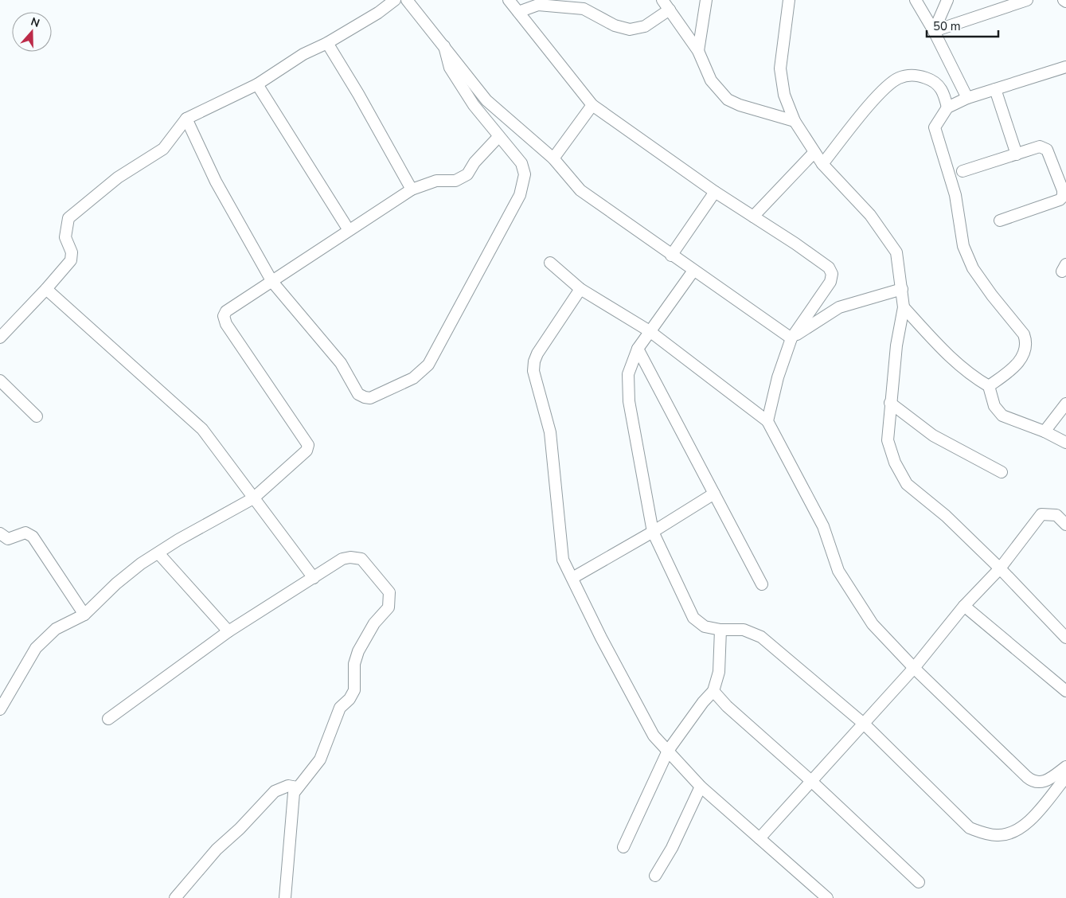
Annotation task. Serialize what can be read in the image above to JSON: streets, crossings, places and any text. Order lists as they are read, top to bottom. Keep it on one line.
{"scale_bar":"50 m","north":"top"}
